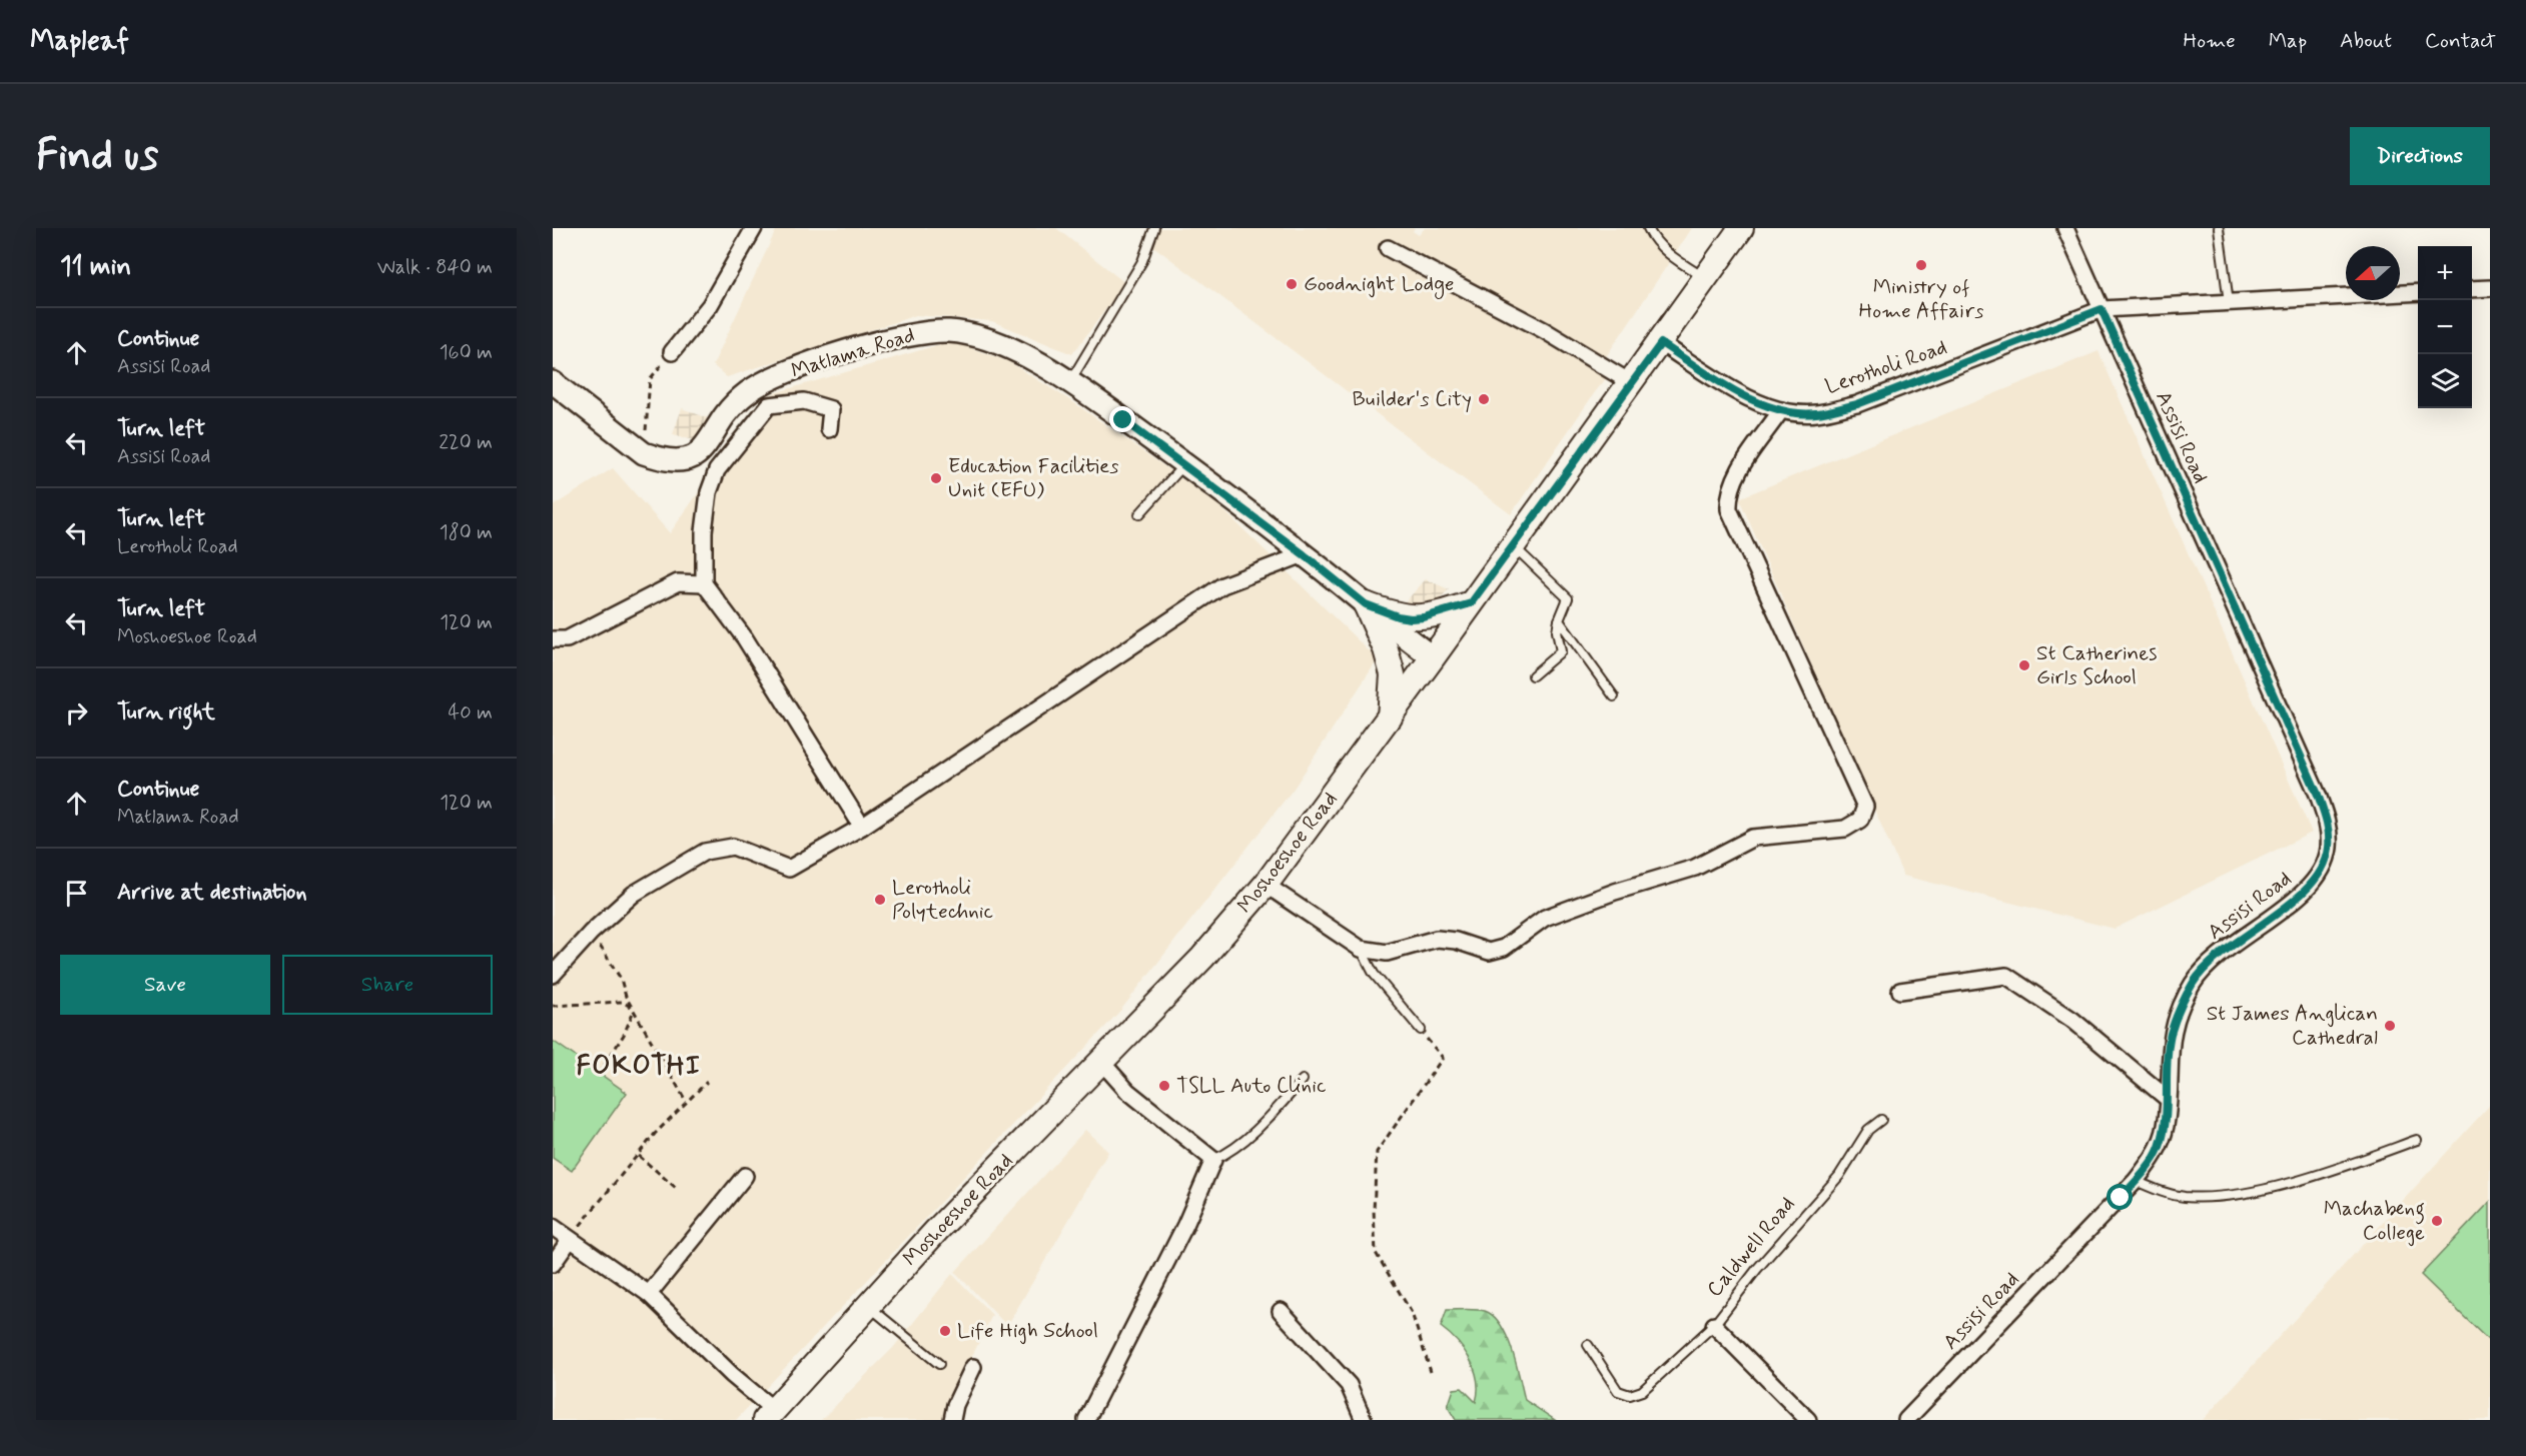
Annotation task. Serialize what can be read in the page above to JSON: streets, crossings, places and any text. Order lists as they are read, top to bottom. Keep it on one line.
{"streets":{"main road":["Moshoeshoe Road"],"street":["Matlama Road","Lerotholi Road","Assisi Road","Caldwell Road"]},"crossings":[["Matlama Road","Moshoeshoe Road"],["Lerotholi Road","Assisi Road"],["Lerotholi Road","Moshoeshoe Road"]],"districts":["FOKOTHI"],"places":["Ministry of Home Affairs","Goodnight Lodge","Builder's City","Education Facilities Unit (EFU)","St Catherines Girls School","Lerotholi Polytechnic","St James Anglican Cathedral","TSLL Auto Clinic","Machabeng College","Life High School"],"north":"left","page":{"header":"Mapleaf","nav":["Home","Map","About","Contact"],"buttons":["Directions",["Save","Share"]],"title":"Find us","heading":["11 min","Walk · 840 m"],"map_buttons":["+","−"],"list":[["Continue","Assisi Road","160 m"],["Turn left","Assisi Road","220 m"],["Turn left","Lerotholi Road","180 m"],["Turn left","Moshoeshoe Road","120 m"],["Turn right","40 m"],["Continue","Matlama Road","120 m"],"Arrive at destination"]}}
